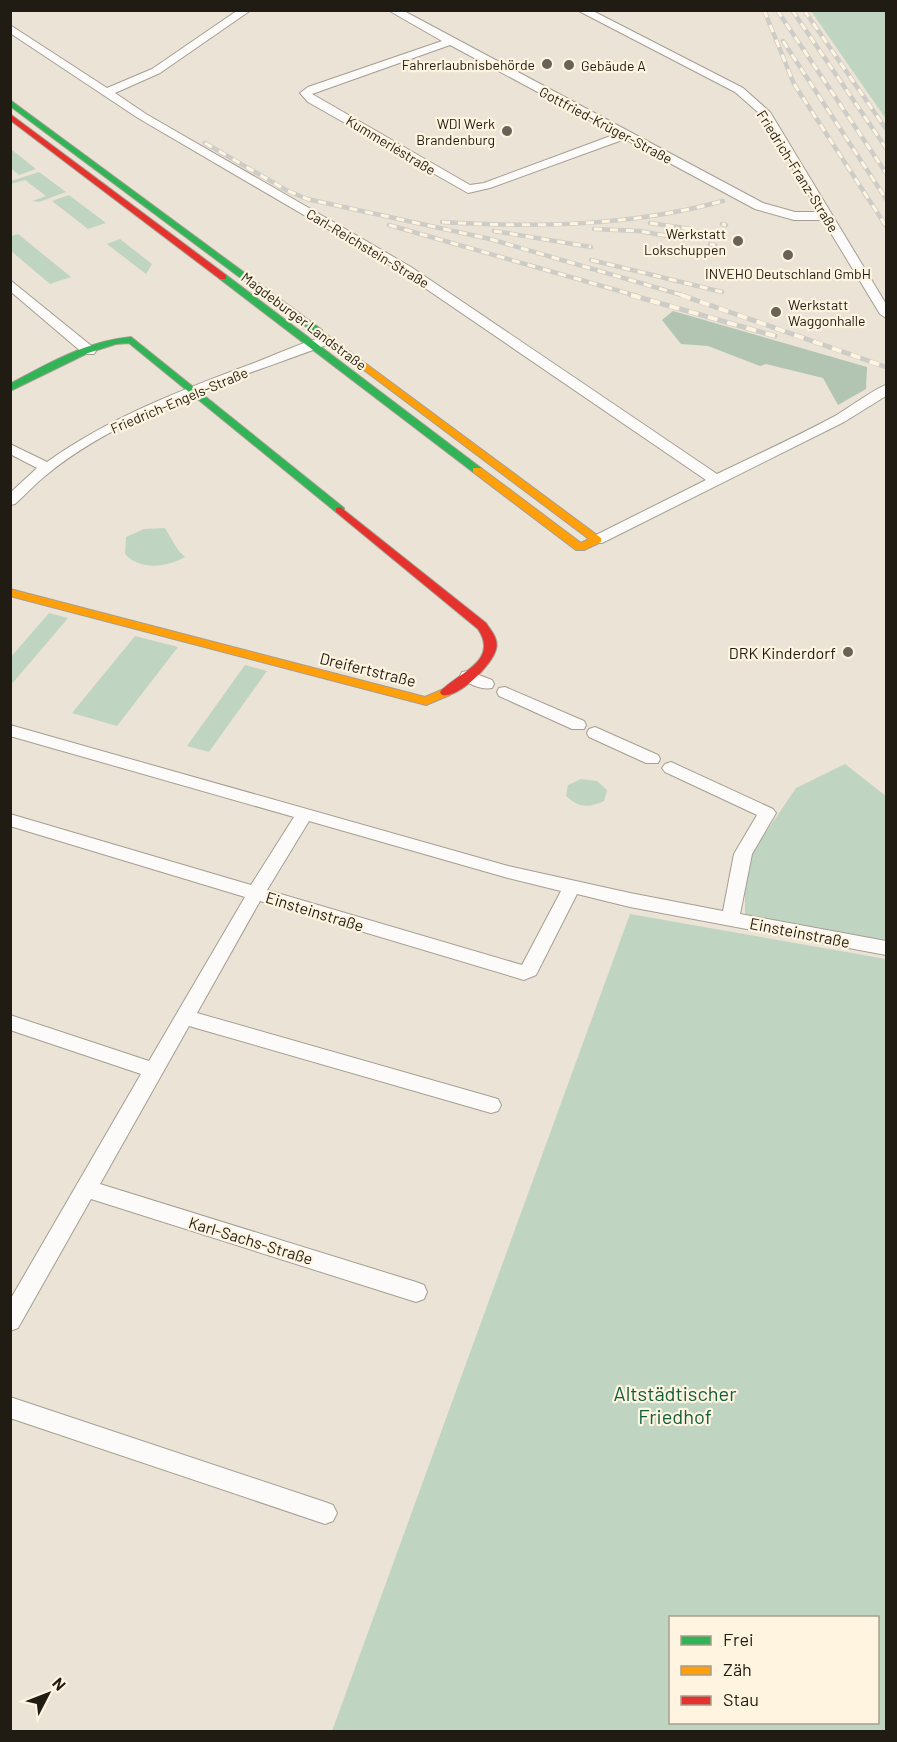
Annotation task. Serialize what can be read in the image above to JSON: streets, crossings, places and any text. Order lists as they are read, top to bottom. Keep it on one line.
{"streets":{"main road":["Magdeburger Landstraße","Dreifertstraße"],"street":["Gottfried-Krüger-Straße","Kummerléstraße","Friedrich-Franz-Straße","Carl-Reichstein-Straße","Friedrich-Engels-Straße","Einsteinstraße","Karl-Sachs-Straße"]},"crossings":[["Gottfried-Krüger-Straße","Kummerléstraße"],["Gottfried-Krüger-Straße","Friedrich-Franz-Straße"],["Magdeburger Landstraße","Friedrich-Engels-Straße"],["Friedrich-Engels-Straße","Dreifertstraße"]],"parks":["Altstädtischer Friedhof"],"places":["Fahrerlaubnisbehörde","Gebäude A","WDI Werk Brandenburg","Werkstatt Lokschuppen","INVEHO Deutschland GmbH","Werkstatt Waggonhalle","DRK Kinderdorf"],"legend":["Frei","Zäh","Stau"],"north":"top right"}
